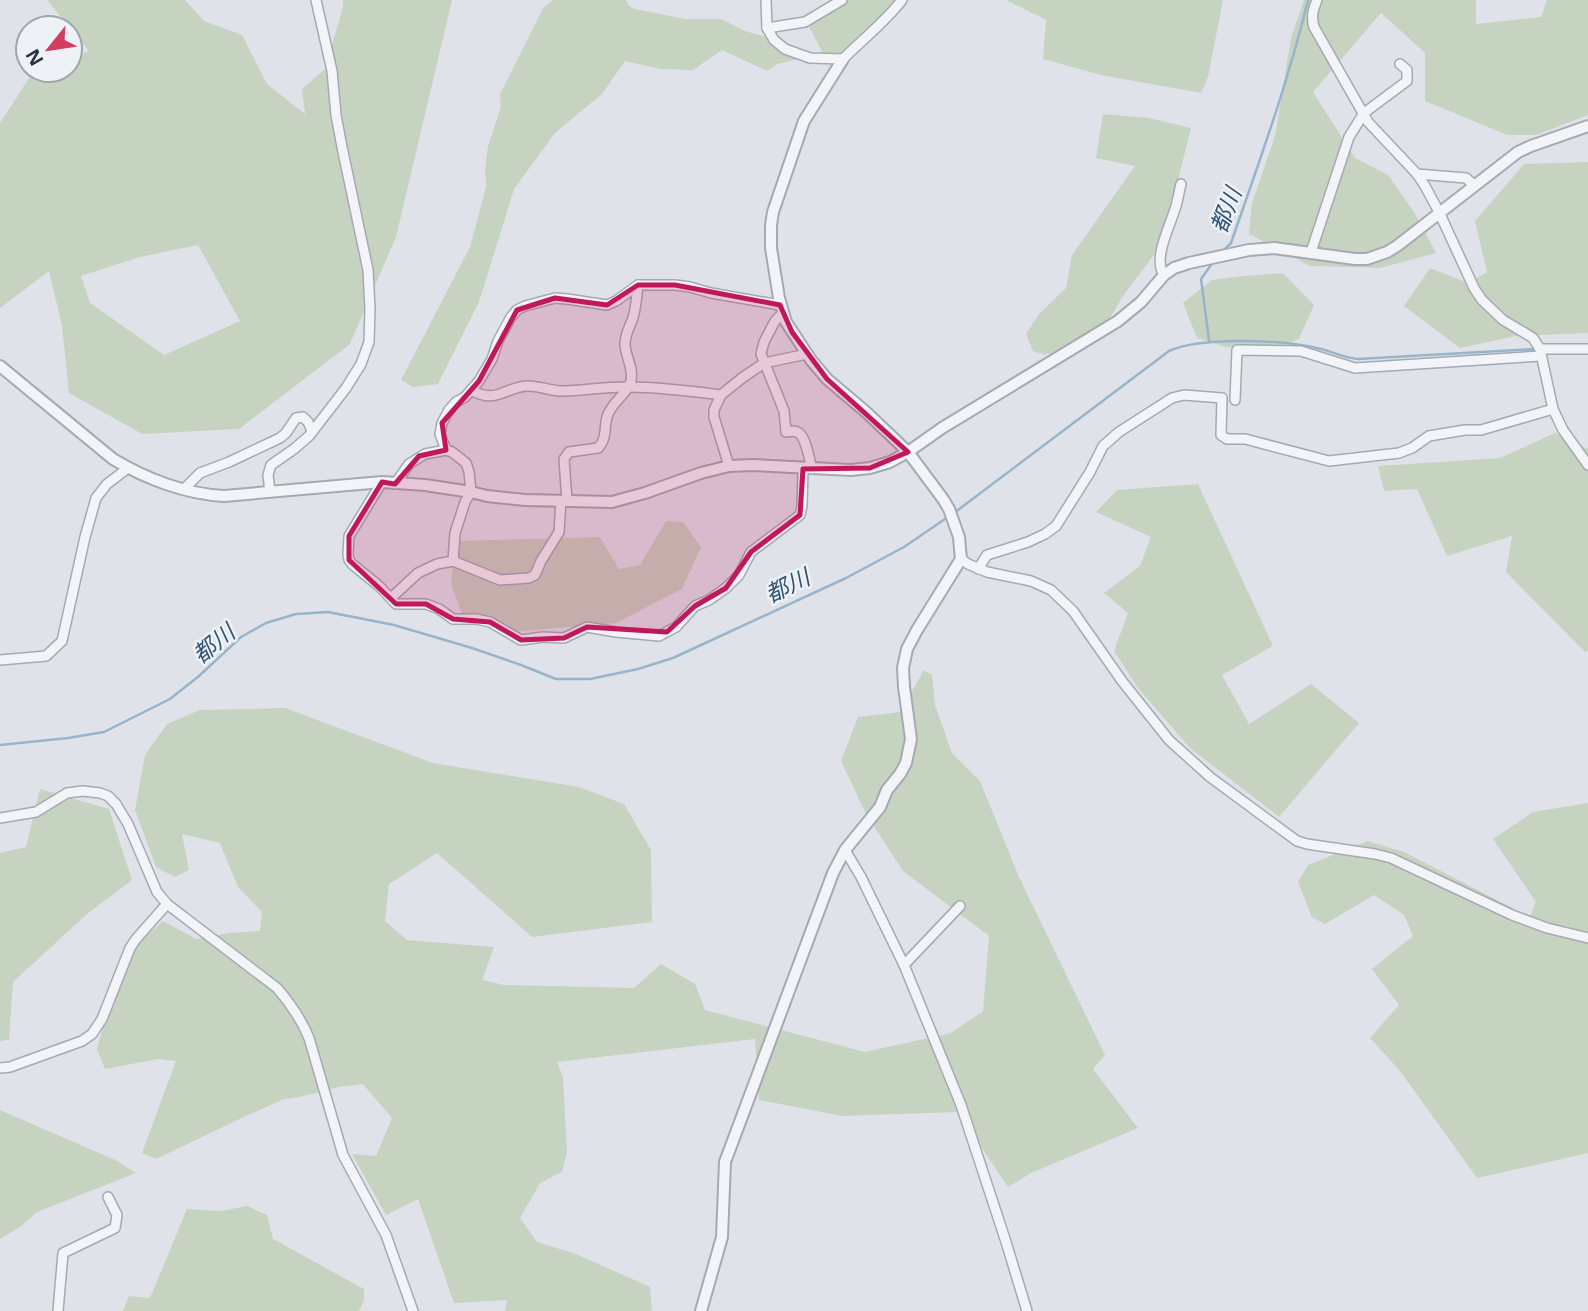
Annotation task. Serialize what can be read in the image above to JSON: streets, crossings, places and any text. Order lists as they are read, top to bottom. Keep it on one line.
{"water":["都川"],"north":"bottom left"}
